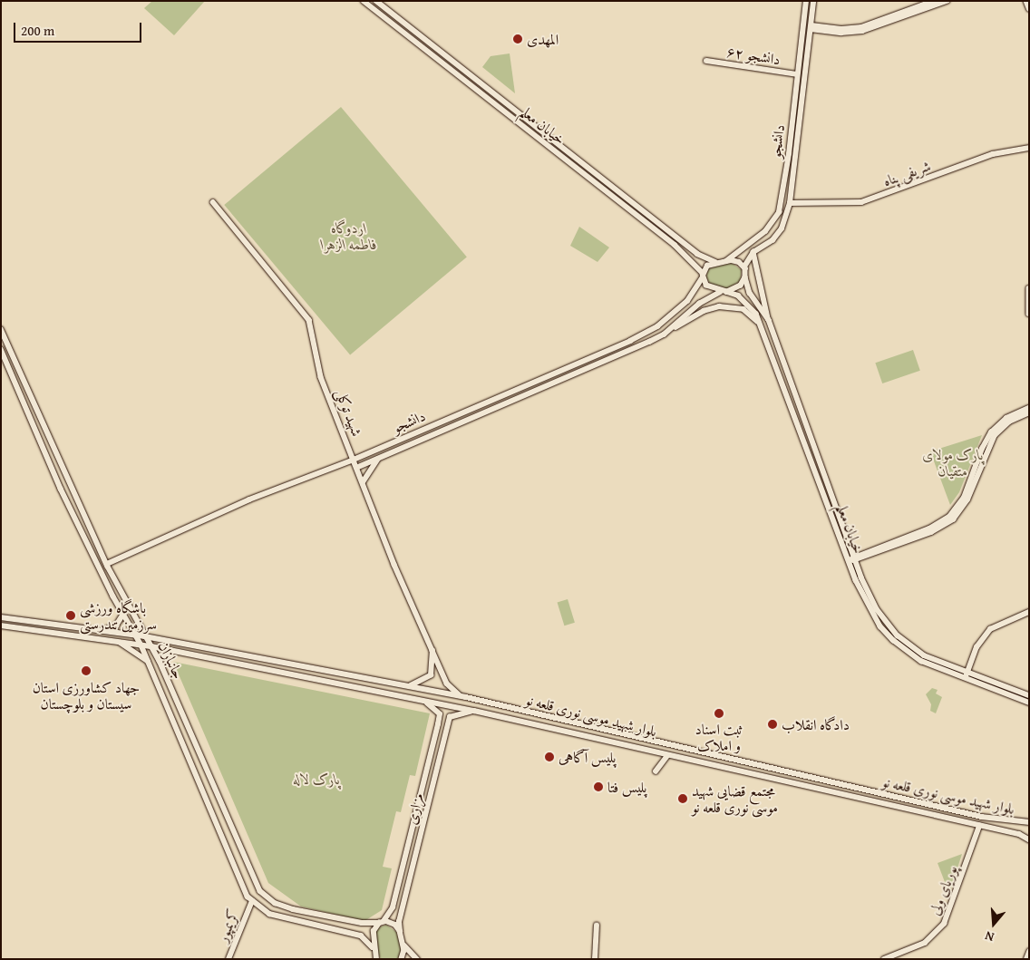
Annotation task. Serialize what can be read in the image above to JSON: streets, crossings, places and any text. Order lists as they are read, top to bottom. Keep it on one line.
{"streets":{"main road":["دانشجو ۶۲","خیابان معلم","دانشجو","شریفی پناه","شهید توکلی","جانبازان","بلوار شهید موسی نوری قلعه نو","مزاری","پوریای ولی","کریمپور"]},"crossings":[["دانشجو ۶۲","دانشجو"],["خیابان معلم","دانشجو"],["دانشجو","شریفی پناه"],["دانشجو","شهید توکلی"],["دانشجو","جانبازان"],["شهید توکلی","بلوار شهید موسی نوری قلعه نو"],["جانبازان","بلوار شهید موسی نوری قلعه نو"],["جانبازان","کریمپور"],["بلوار شهید موسی نوری قلعه نو","پوریای ولی"]],"parks":["اردوگاه فاطمه الزهرا","پارک مولای متقیان","پارک لاله"],"places":["المهدی","باشگاه ورزشی سرزمین تندرستی","جهاد کشاورزی استان سیستان و بلوچستان","ثبت اسناد و املاک","دادگاه انقلاب","پلیس آگاهی","پلیس فتا","مجتمع قضایی شهید موسی نوری قلعه نو"],"scale_bar":"200 m","north":"bottom"}
